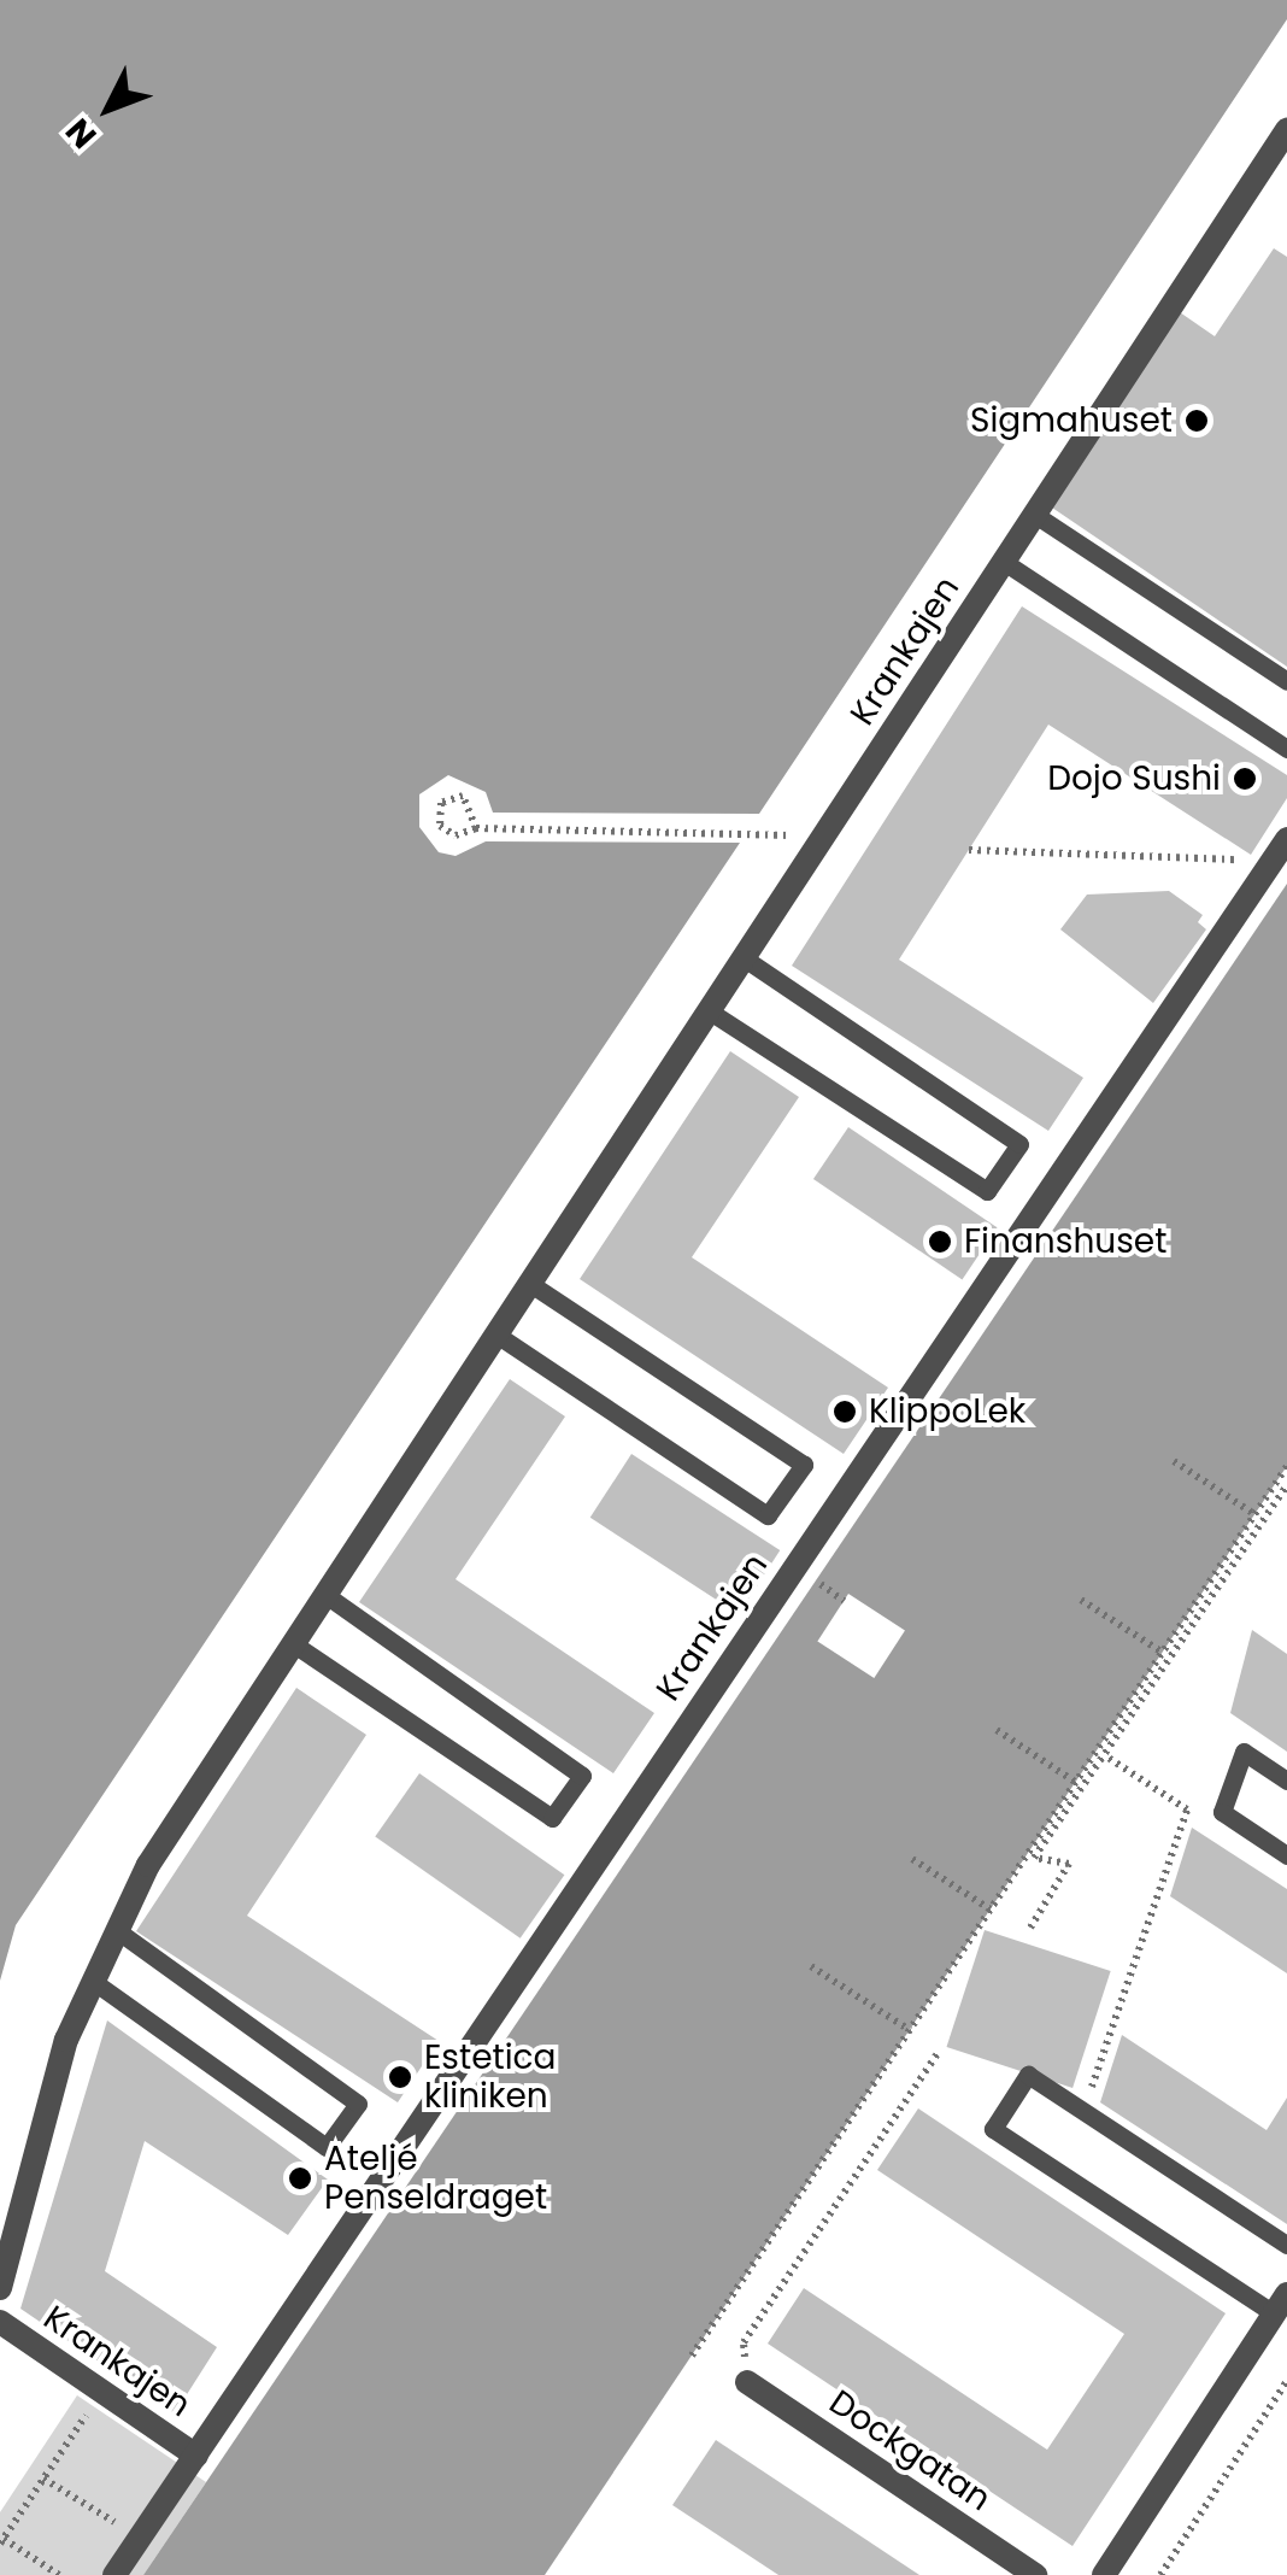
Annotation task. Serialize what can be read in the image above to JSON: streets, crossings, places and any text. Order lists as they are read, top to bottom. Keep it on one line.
{"streets":{"street":["Krankajen","Dockgatan"]},"places":["Sigmahuset","Dojo Sushi","Finanshuset","KlippoLek","Estetica kliniken","Ateljé Penseldraget"],"north":"bottom left"}
